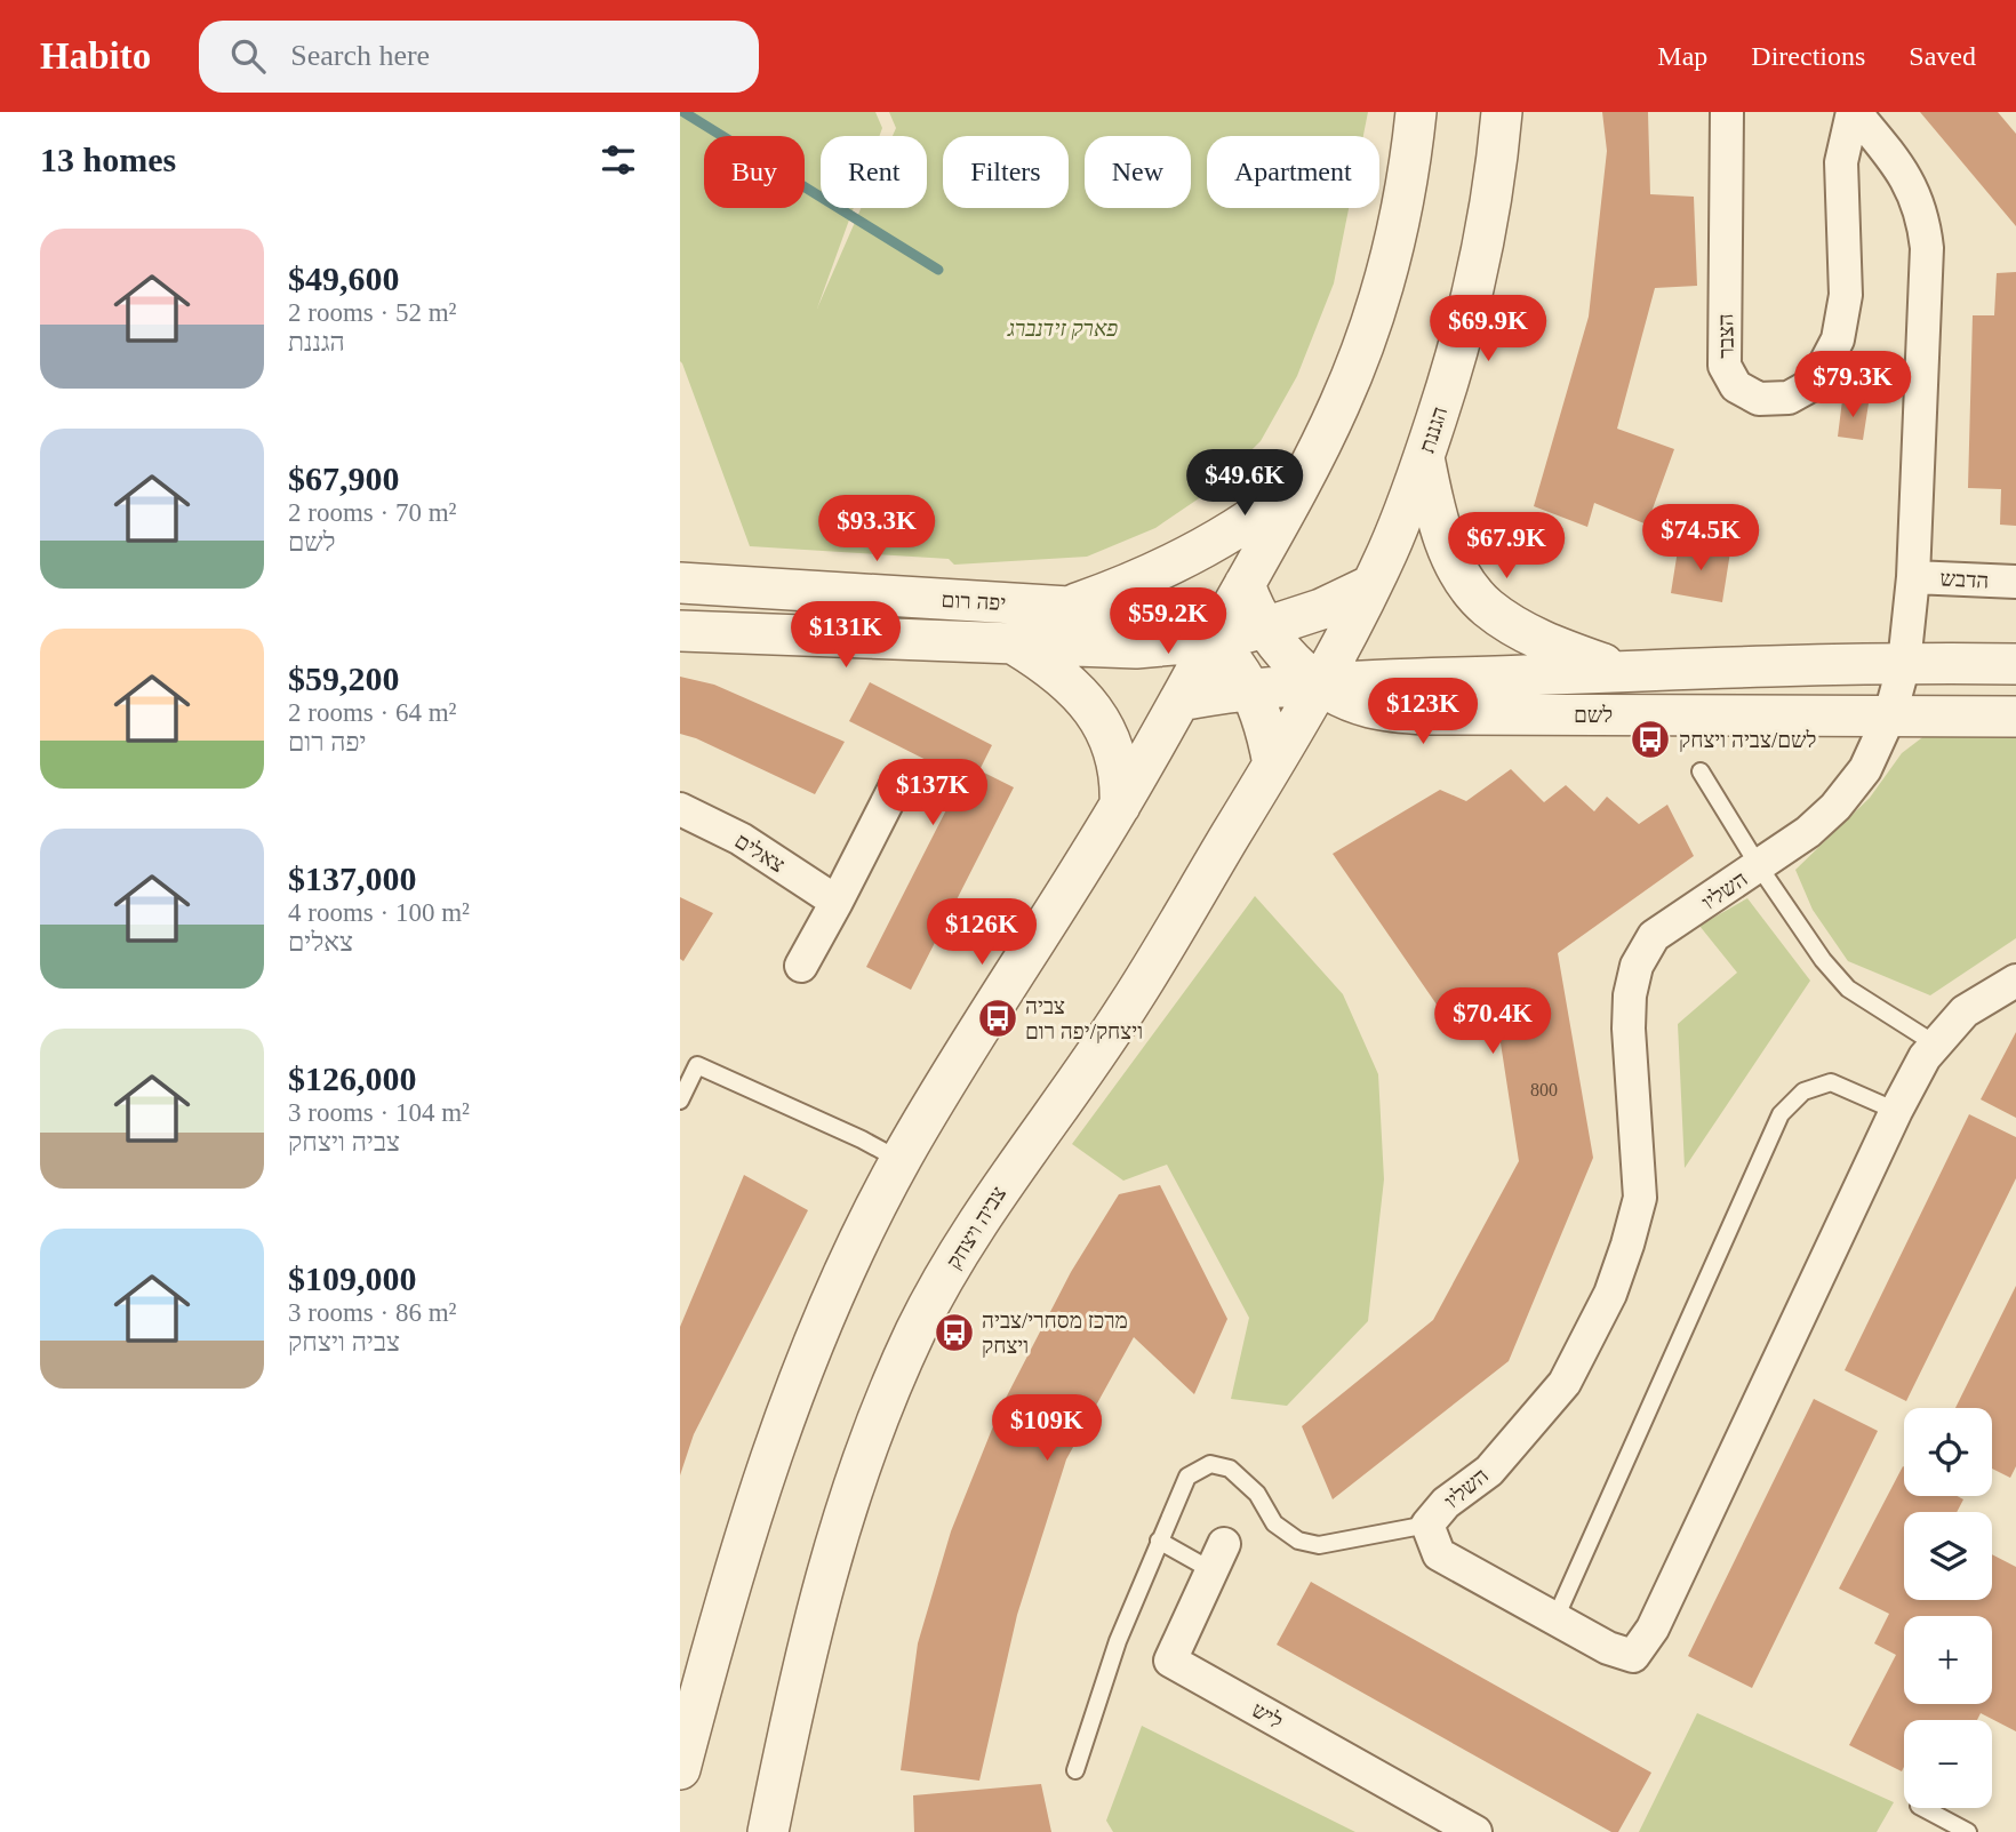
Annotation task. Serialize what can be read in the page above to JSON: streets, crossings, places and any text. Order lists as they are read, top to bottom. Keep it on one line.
{"streets":{"street":["הצבר","הגננת","הדבש","יפה רום","לשם","צאלים","השליו","צביה ויצחק","ליש"]},"crossings":[["הצבר","הדבש"],["הצבר","לשם"],["הצבר","השליו"],["הגננת","יפה רום"],["הגננת","לשם"],["הגננת","צביה ויצחק"],["יפה רום","לשם"],["יפה רום","צביה ויצחק"],["לשם","השליו"],["לשם","צביה ויצחק"]],"parks":["פארק זידנברג"],"places":{"bus stop":["לשם/צביה ויצחק","צביה ויצחק/יפה רום","מרכז מסחרי/צביה ויצחק"]},"house_numbers":["800"],"page":{"header":"Habito","search":"Search here","nav":["Map","Directions","Saved"],"heading":"13 homes","chip":["Buy","Rent","Filters","New","Apartment"],"list":[{"name":"$49,600","note":"2 rooms · 52 m² · הגננת"},{"name":"$67,900","note":"2 rooms · 70 m² · לשם"},{"name":"$59,200","note":"2 rooms · 64 m² · יפה רום"},{"name":"$137,000","note":"4 rooms · 100 m² · צאלים"},{"name":"$126,000","note":"3 rooms · 104 m² · צביה ויצחק"},{"name":"$109,000","note":"3 rooms · 86 m² · צביה ויצחק"}],"price":["$69.9K","$79.3K","$49.6K","$93.3K","$74.5K","$67.9K","$59.2K","$131K","$123K","$137K","$126K","$70.4K","$109K"],"map_buttons":["+","−"]}}
